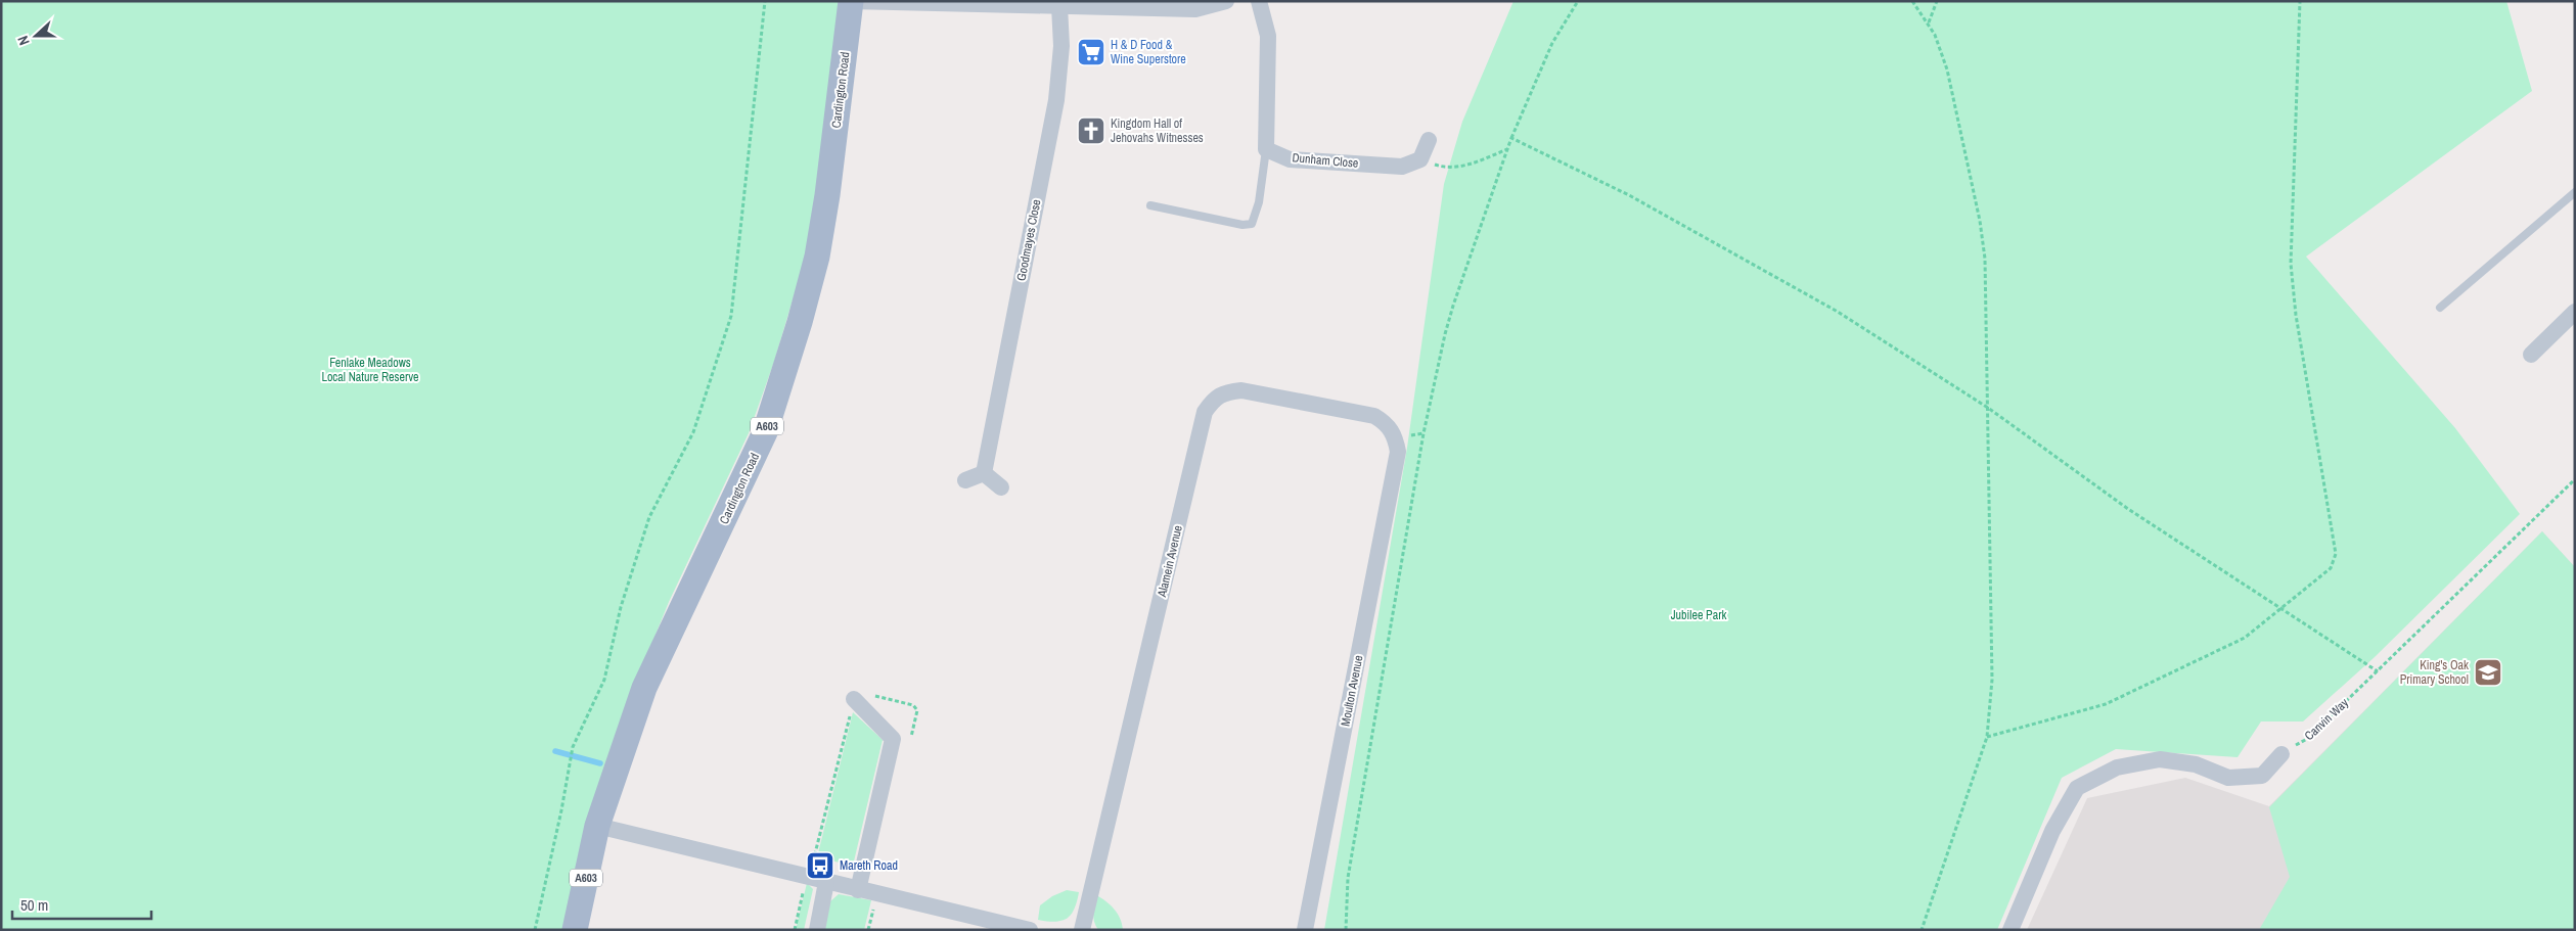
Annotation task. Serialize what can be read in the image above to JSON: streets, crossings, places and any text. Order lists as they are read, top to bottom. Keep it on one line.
{"streets":{"main road":["Cardington Road","A603"],"street":["Dunham Close","Goodmayes Close","Alamein Avenue","Moulton Avenue"],"path":["Canvin Way"]},"crossings":[["Alamein Avenue","Moulton Avenue"]],"parks":["Fenlake Meadows Local Nature Reserve","Jubilee Park"],"places":{"supermarket":["H & D Food & Wine Superstore"],"church":["Kingdom Hall of Jehovahs Witnesses"],"school or university":["King's Oak Primary School"],"bus stop":["Mareth Road"]},"scale_bar":"50 m","north":"left"}
